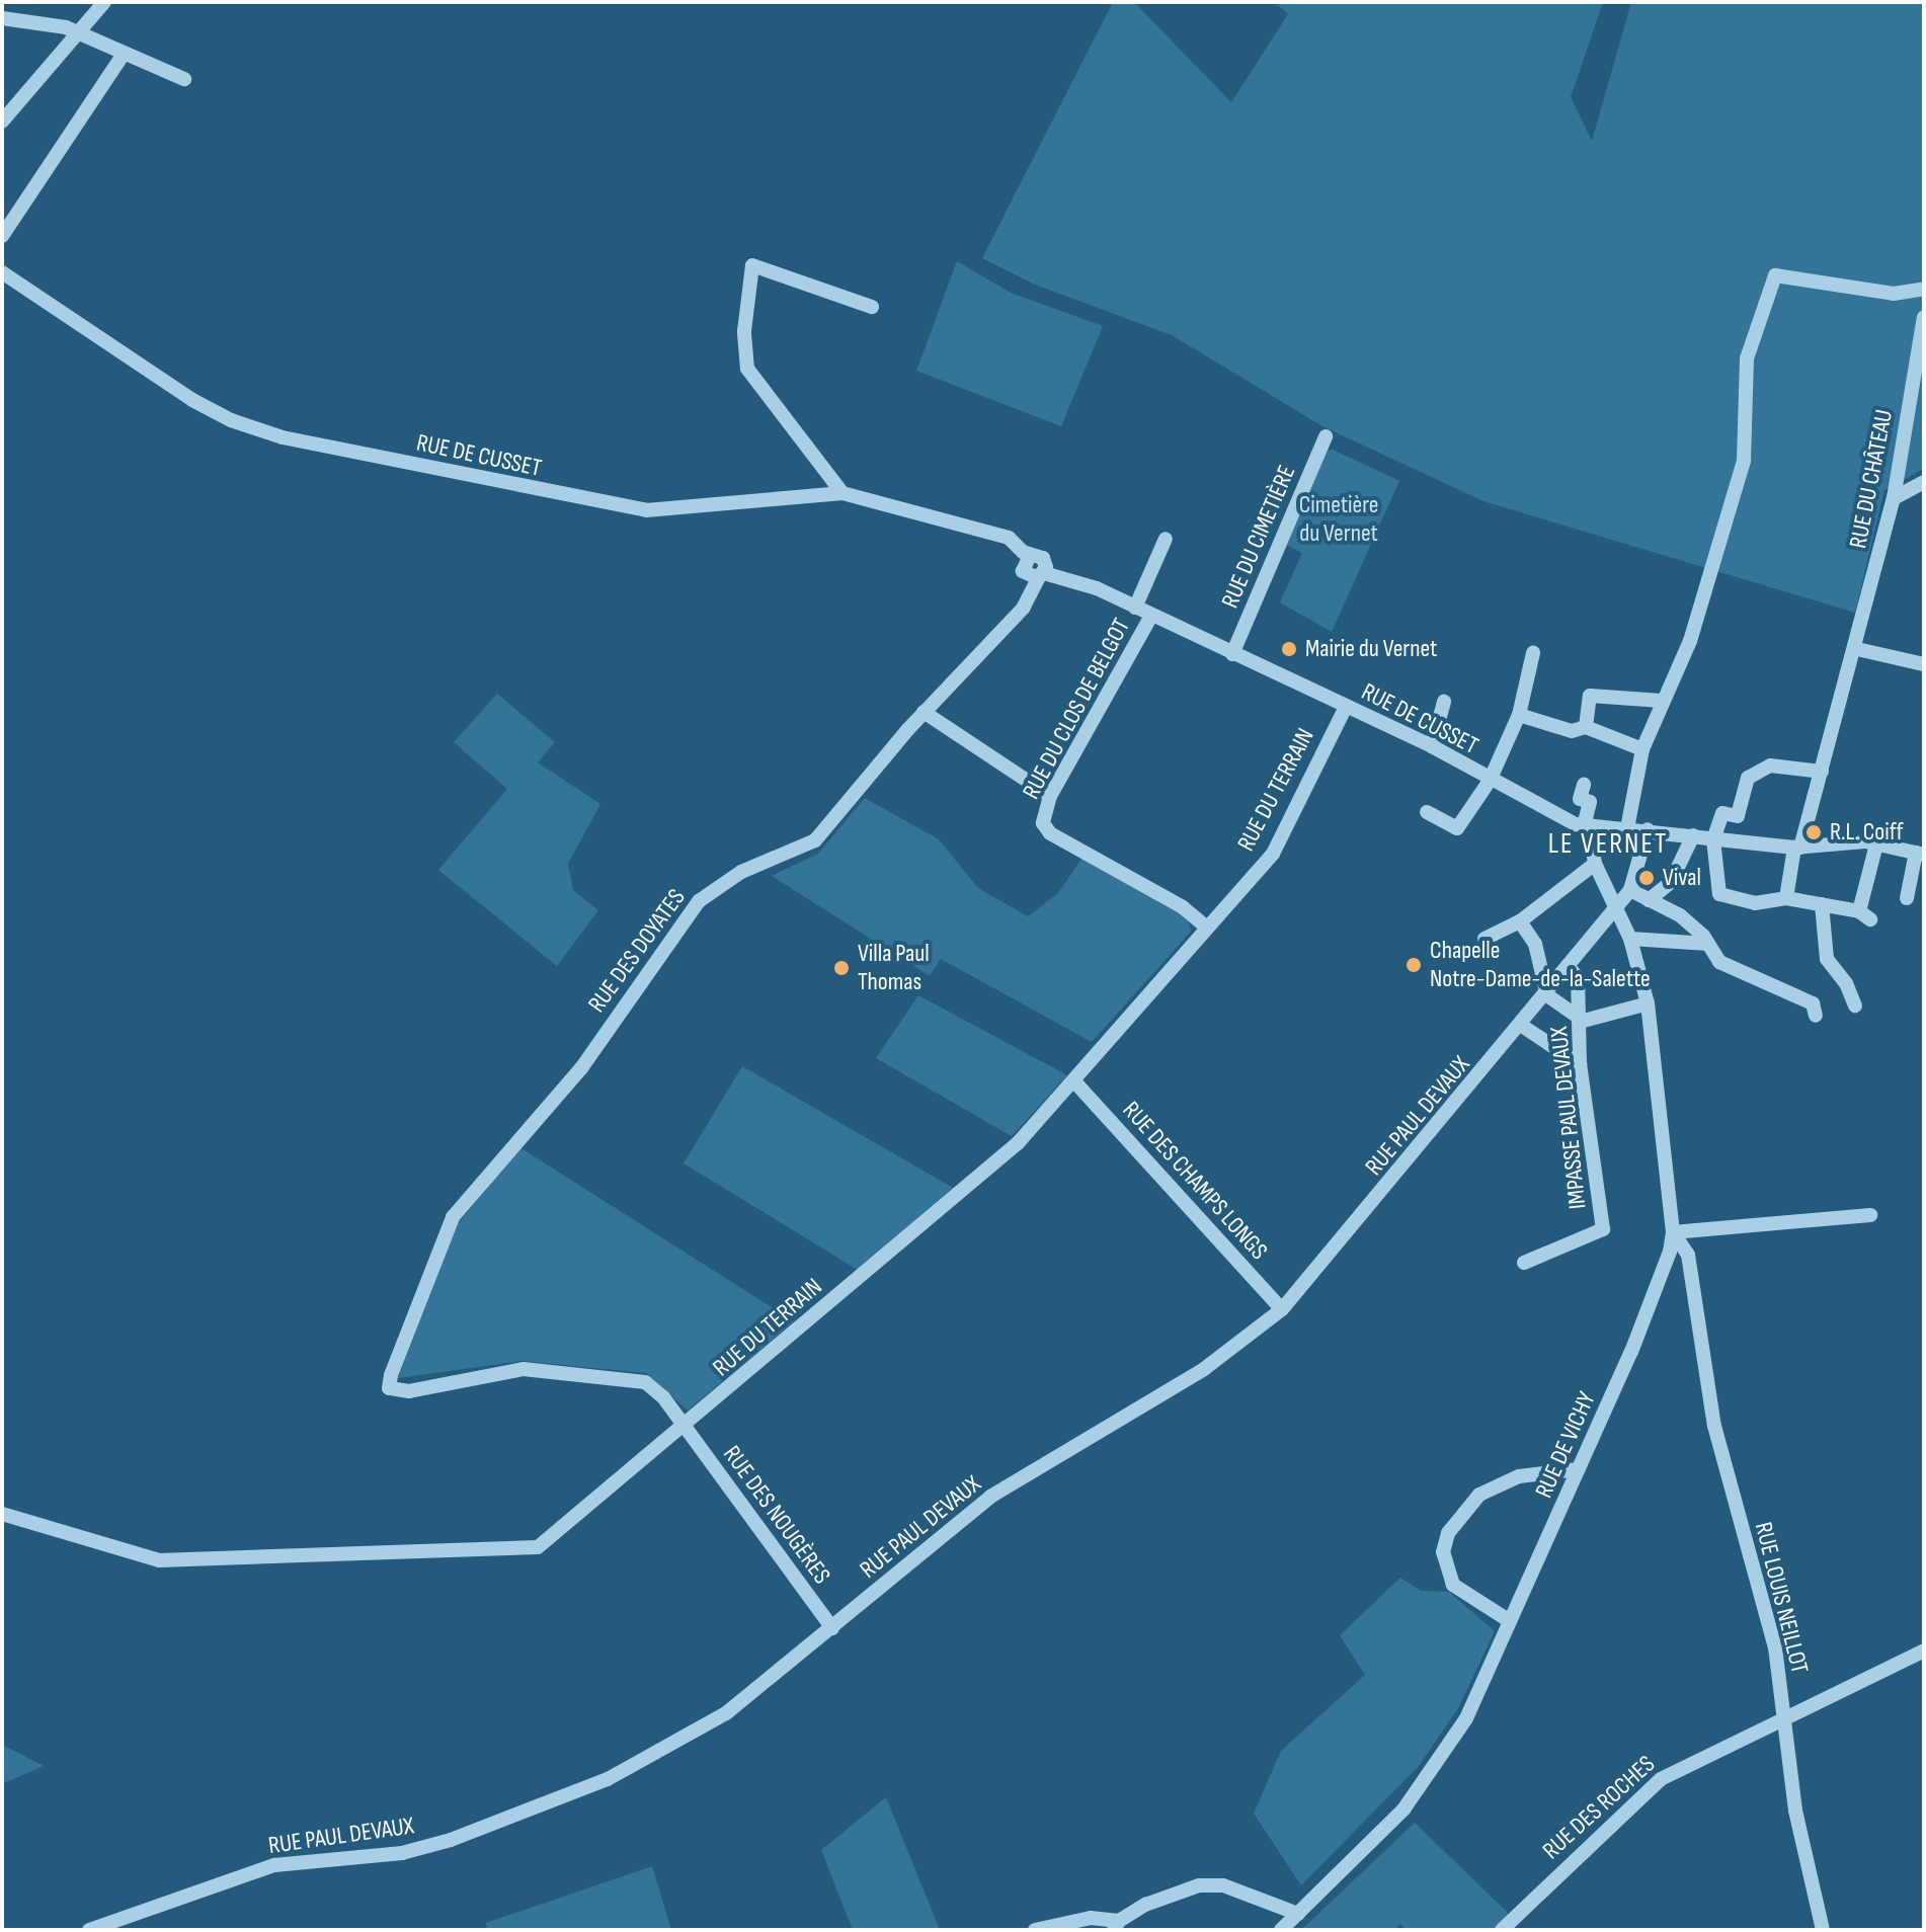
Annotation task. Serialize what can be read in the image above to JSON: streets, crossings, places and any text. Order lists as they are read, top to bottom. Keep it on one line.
{"streets":{"street":["RUE DE CUSSET","RUE DU CHÂTEAU","RUE DU CIMETIÈRE","RUE DU CLOS DE BELGOT","RUE DU TERRAIN","RUE DES DOYATES","RUE PAUL DEVAUX","IMPASSE PAUL DEVAUX","RUE DES CHAMPS LONGS","RUE DE VICHY","RUE DES NOUGÈRES","RUE LOUIS NEILLOT","RUE DES ROCHES"]},"crossings":[["RUE DE CUSSET","RUE DU CIMETIÈRE"],["RUE DE CUSSET","RUE DU CLOS DE BELGOT"],["RUE DE CUSSET","RUE DU TERRAIN"],["RUE DE CUSSET","RUE DES DOYATES"],["RUE DU CLOS DE BELGOT","RUE DU TERRAIN"],["RUE DU TERRAIN","RUE DES CHAMPS LONGS"],["RUE DU TERRAIN","RUE DES NOUGÈRES"],["RUE DES DOYATES","RUE DES NOUGÈRES"],["RUE PAUL DEVAUX","IMPASSE PAUL DEVAUX"],["RUE PAUL DEVAUX","RUE DES CHAMPS LONGS"],["RUE PAUL DEVAUX","RUE DE VICHY"],["RUE PAUL DEVAUX","RUE DES NOUGÈRES"],["RUE DE VICHY","RUE LOUIS NEILLOT"],["RUE LOUIS NEILLOT","RUE DES ROCHES"]],"districts":["LE VERNET"],"parks":["Cimetière du Vernet"],"places":["Mairie du Vernet","R.L. Coiff","Vival","Chapelle Notre-Dame-de-la-Salette","Villa Paul Thomas"]}
